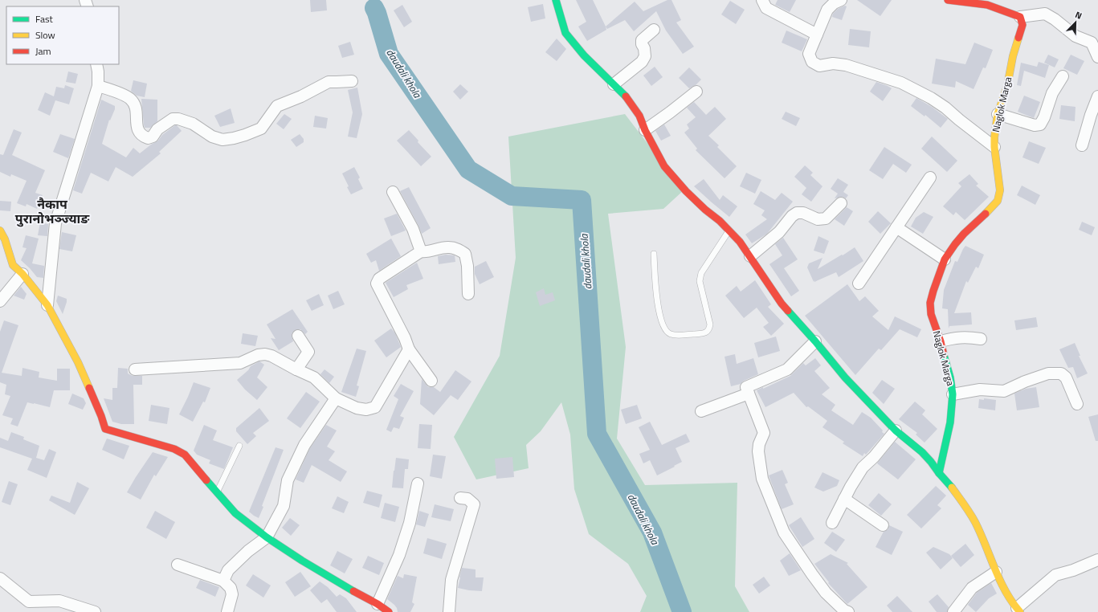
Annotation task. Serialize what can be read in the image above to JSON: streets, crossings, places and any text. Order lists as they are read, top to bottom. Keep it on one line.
{"streets":{"street":["Naglok Marga"]},"districts":["नैकाप पुरानोभञ्ज्याङ"],"water":["daudali khola"],"legend":["Fast","Slow","Jam"],"north":"top right"}
